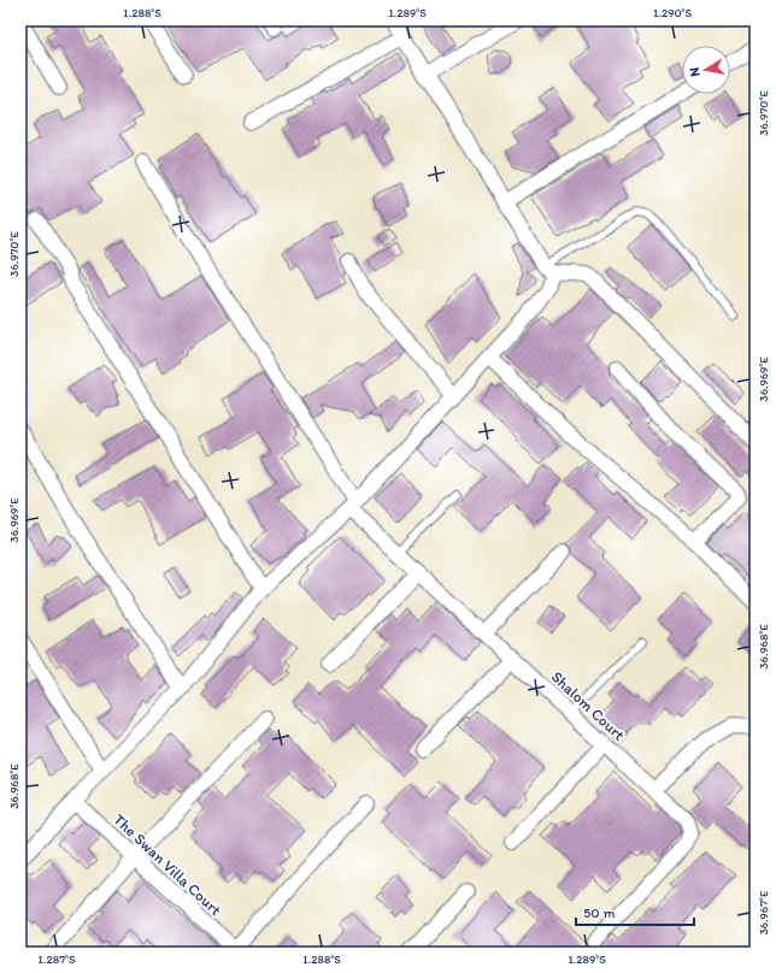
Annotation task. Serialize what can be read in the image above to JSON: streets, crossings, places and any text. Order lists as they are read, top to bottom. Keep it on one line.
{"streets":{"street":["Shalom Court","The Swan Villa Court"]},"scale_bar":"50 m","north":"left","coordinates":["1.288°S","1.289°S","1.290°S","36.970°E","36.969°E","36.968°E","36.967°E","1.287°S"]}
